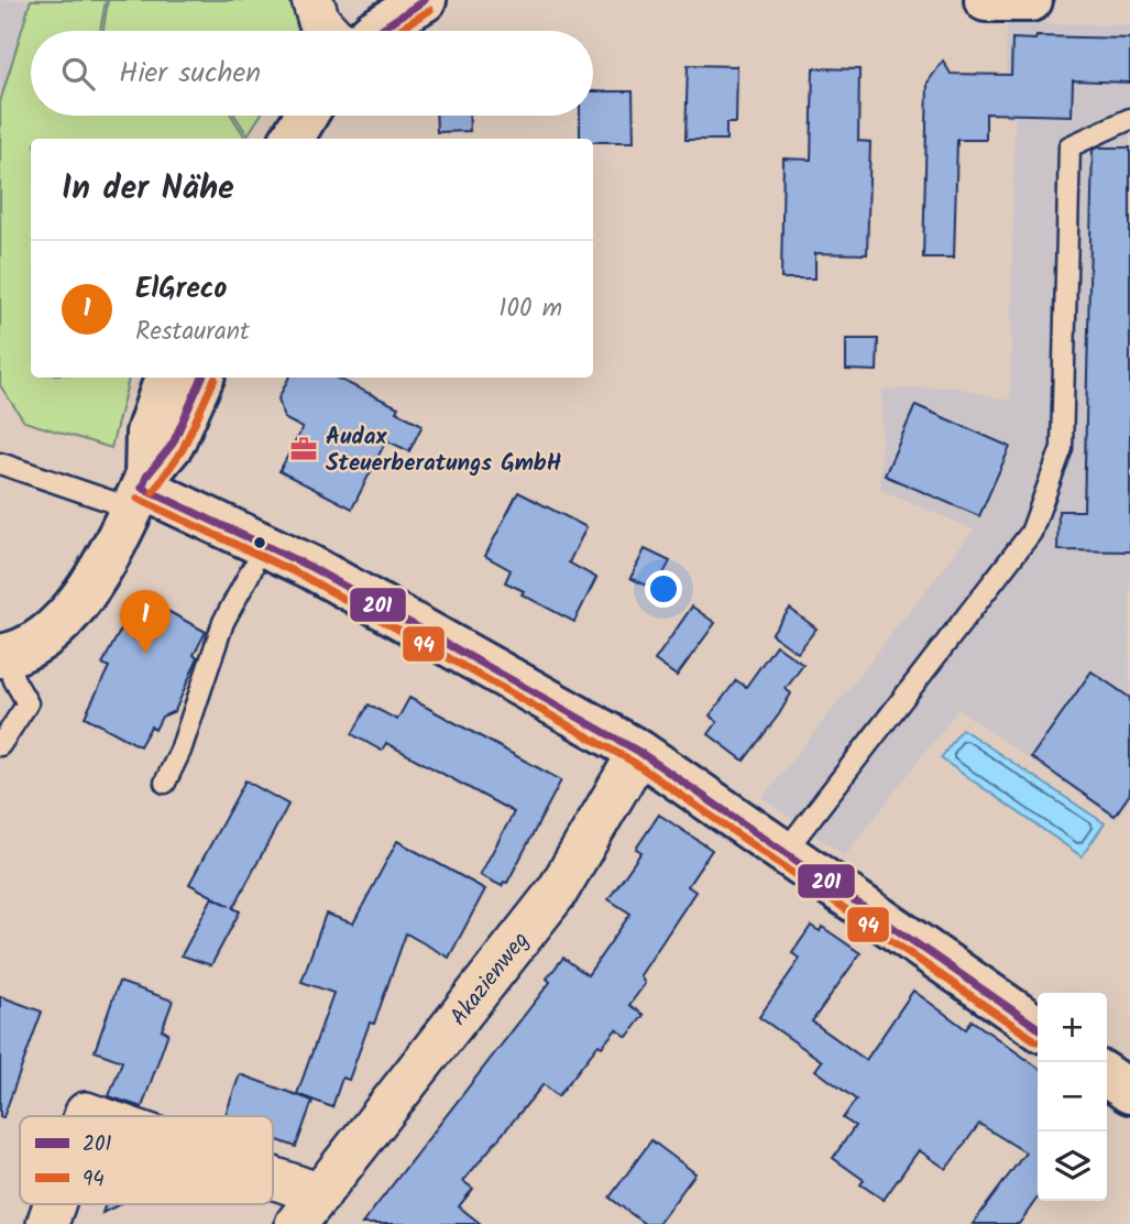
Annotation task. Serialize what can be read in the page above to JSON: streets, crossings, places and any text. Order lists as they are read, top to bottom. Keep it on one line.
{"streets":{"street":["Akazienweg"]},"places":{"office":["Audax Steuerberatungs GmbH"]},"lines":["transit line 201","transit line 94"],"legend":["201","94"],"page":{"search":"Hier suchen","heading":"In der Nähe","list":[{"mark":"1","name":"ElGreco","note":"Restaurant","value":"100 m"}],"pins":"1","map_buttons":["+","−"]}}
